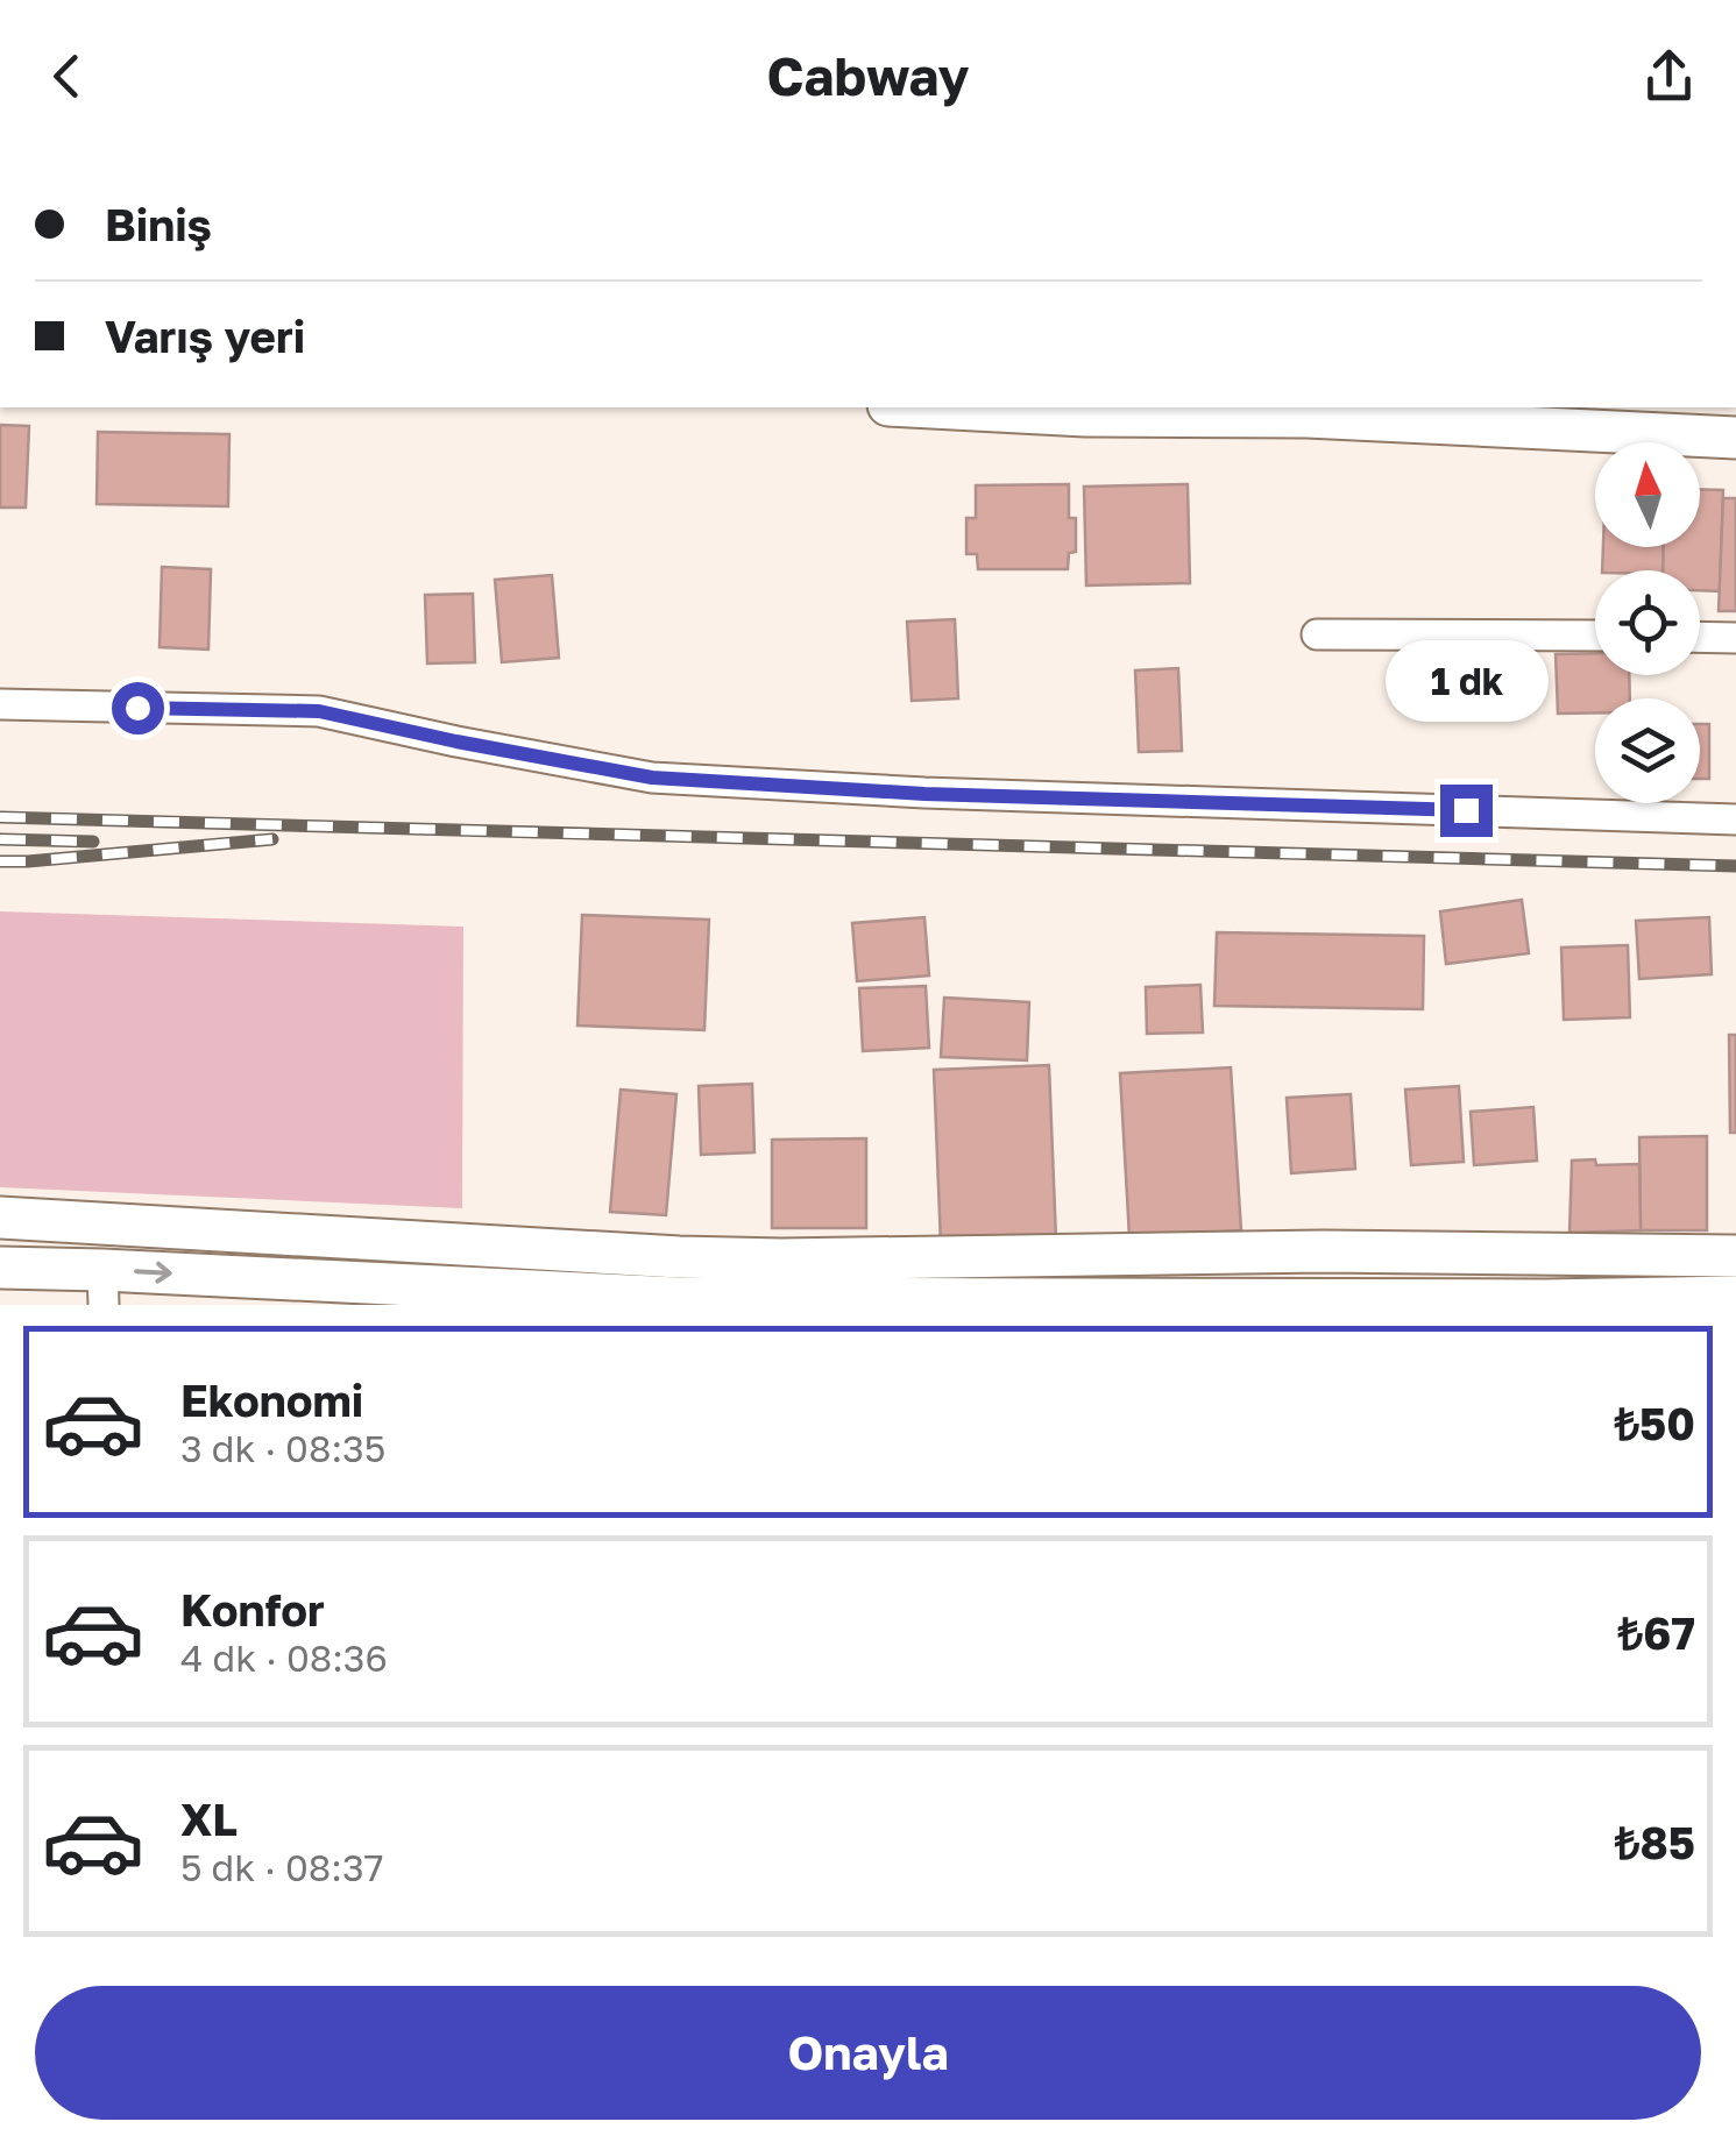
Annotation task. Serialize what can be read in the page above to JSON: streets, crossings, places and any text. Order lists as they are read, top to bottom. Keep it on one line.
{"north":"top","page":{"header":"Cabway","banner":["Biniş","Varış yeri"],"bubble":"1 dk","list":[{"name":"Ekonomi","note":"3 dk · 08:35","value":"₺50"},{"name":"Konfor","note":"4 dk · 08:36","value":"₺67"},{"name":"XL","note":"5 dk · 08:37","value":"₺85"}],"buttons":"Onayla"}}
